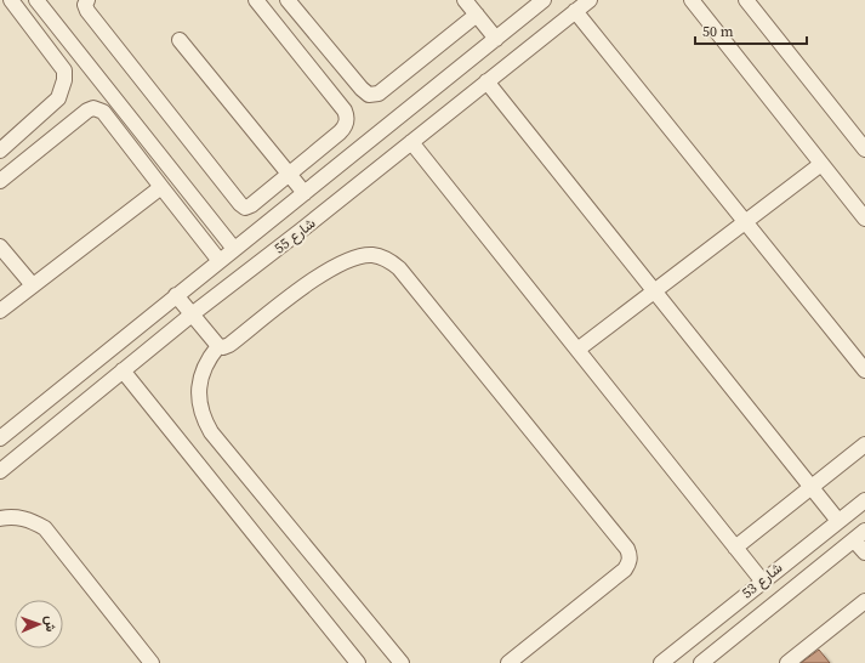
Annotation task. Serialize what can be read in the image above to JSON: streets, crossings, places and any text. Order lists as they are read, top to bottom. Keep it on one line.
{"streets":{"lane":["شارع 55","شارع 53"]},"scale_bar":"50 m","north":"right"}
